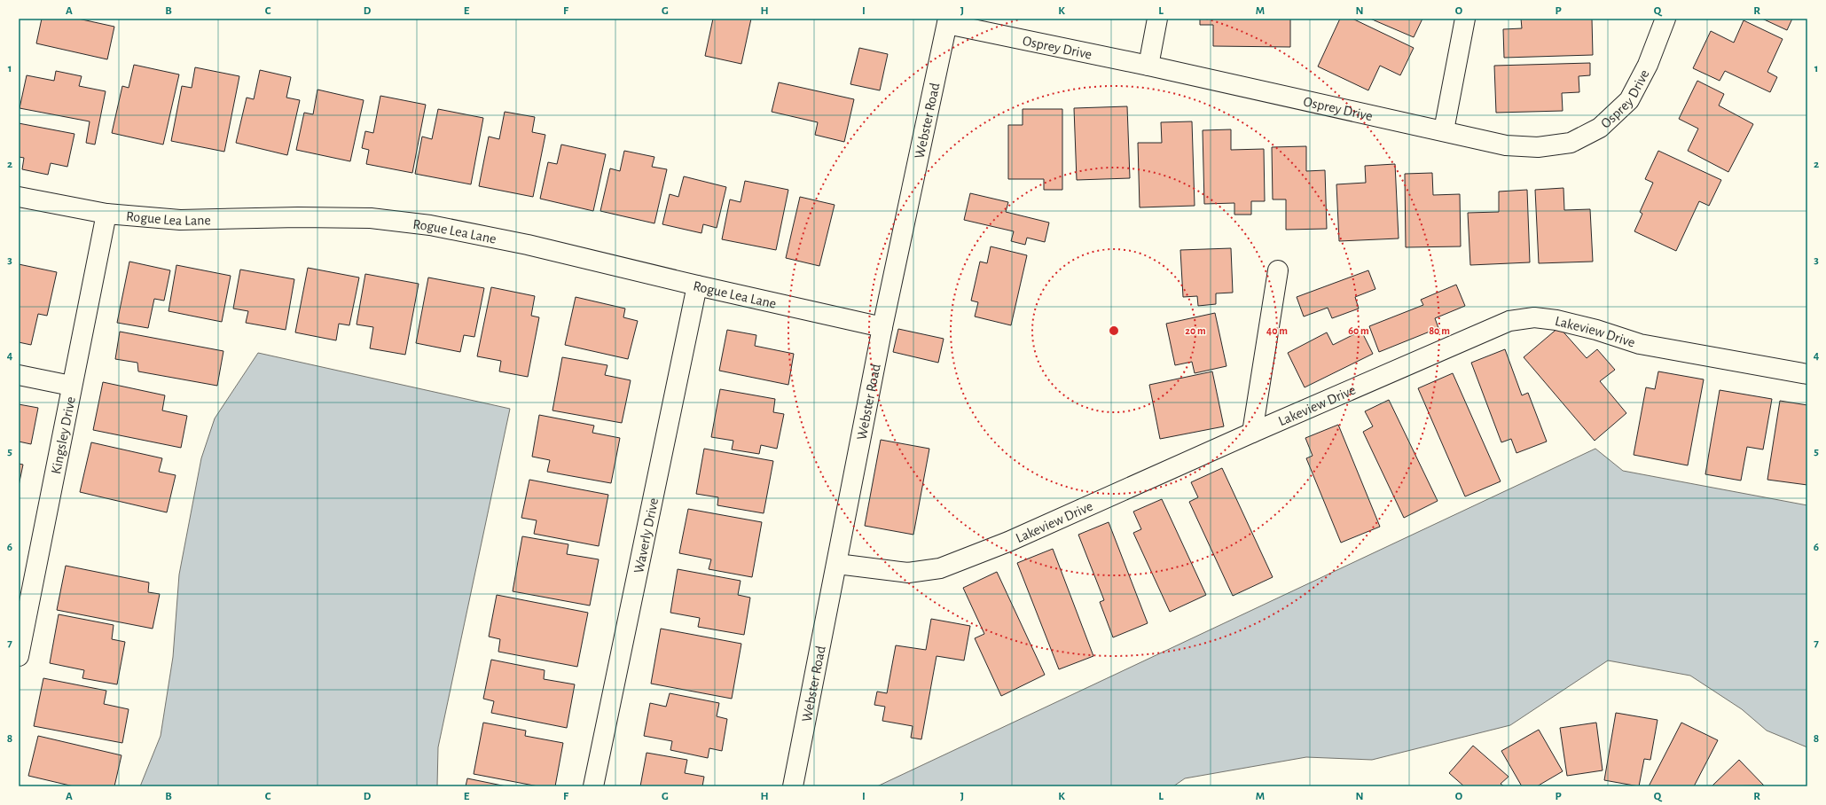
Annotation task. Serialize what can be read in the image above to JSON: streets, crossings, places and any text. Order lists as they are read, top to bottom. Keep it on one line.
{"streets":{"street":["Osprey Drive","Webster Road","Rogue Lea Lane","Lakeview Drive","Kingsley Drive","Waverly Drive"]},"crossings":[["Osprey Drive","Webster Road"],["Webster Road","Rogue Lea Lane"],["Webster Road","Lakeview Drive"],["Rogue Lea Lane","Kingsley Drive"],["Rogue Lea Lane","Waverly Drive"]],"grid":{"columns":["A","B","C","D","E","F","G","H","I","J","K","L","M","N","O","P","Q","R"],"rows":["1","2","3","4","5","6","7","8"]},"rings":["20 m","40 m","60 m","80 m"]}
